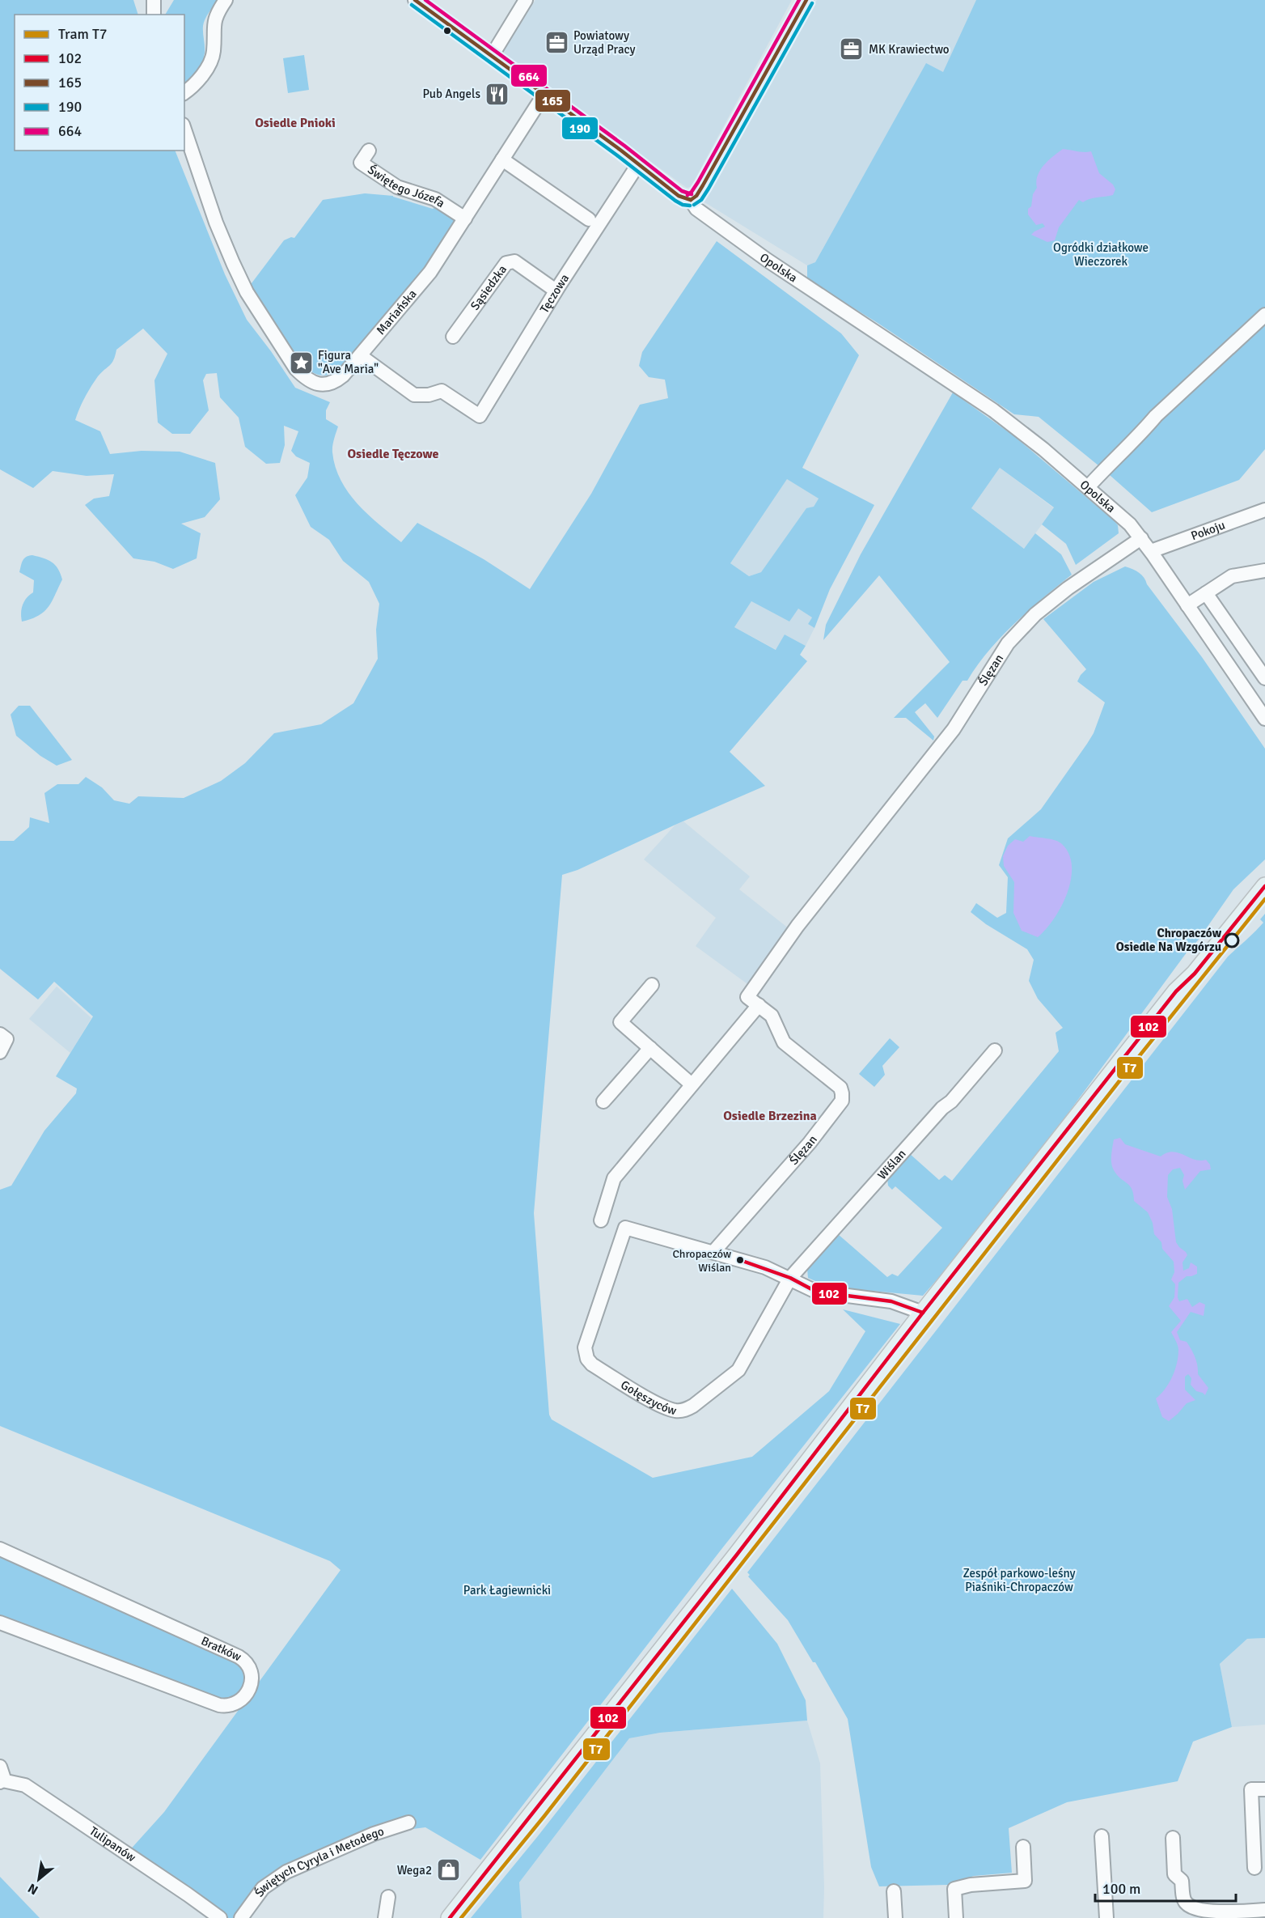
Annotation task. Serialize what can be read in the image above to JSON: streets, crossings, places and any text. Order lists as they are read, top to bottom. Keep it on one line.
{"streets":{"street":["Świętego Józefa","Opolska","Sąsiedzka","Tęczowa","Mariańska","Pokoju","Ślęzan","Wiślan","Gołęszyców","Bratków","Tulipanów","Świętych Cyryla i Metodego"]},"crossings":[["Świętego Józefa","Mariańska"],["Opolska","Tęczowa"],["Opolska","Mariańska"],["Opolska","Ślęzan"],["Sąsiedzka","Tęczowa"],["Tęczowa","Mariańska"],["Ślęzan","Gołęszyców"],["Wiślan","Gołęszyców"]],"districts":["Osiedle Pnioki","Osiedle Tęczowe","Osiedle Brzezina"],"parks":["Ogródki działkowe Wieczorek","Zespół parkowo-leśny Piaśniki-Chropaczów","Park Łagiewnicki"],"places":{"office":["Powiatowy Urząd Pracy","MK Krawiectwo"],"restaurant":["Pub Angels"],"place":["Figura \"Ave Maria\""],"other":["Chropaczów Osiedle Na Wzgórzu","Chropaczów Wiślan"],"shop":["Wega2"]},"lines":["transit line 165","transit line 664","transit line 190","transit line 102","tram line T7"],"legend":["Tram T7","102","165","190","664"],"scale_bar":"100 m","north":"bottom left"}
